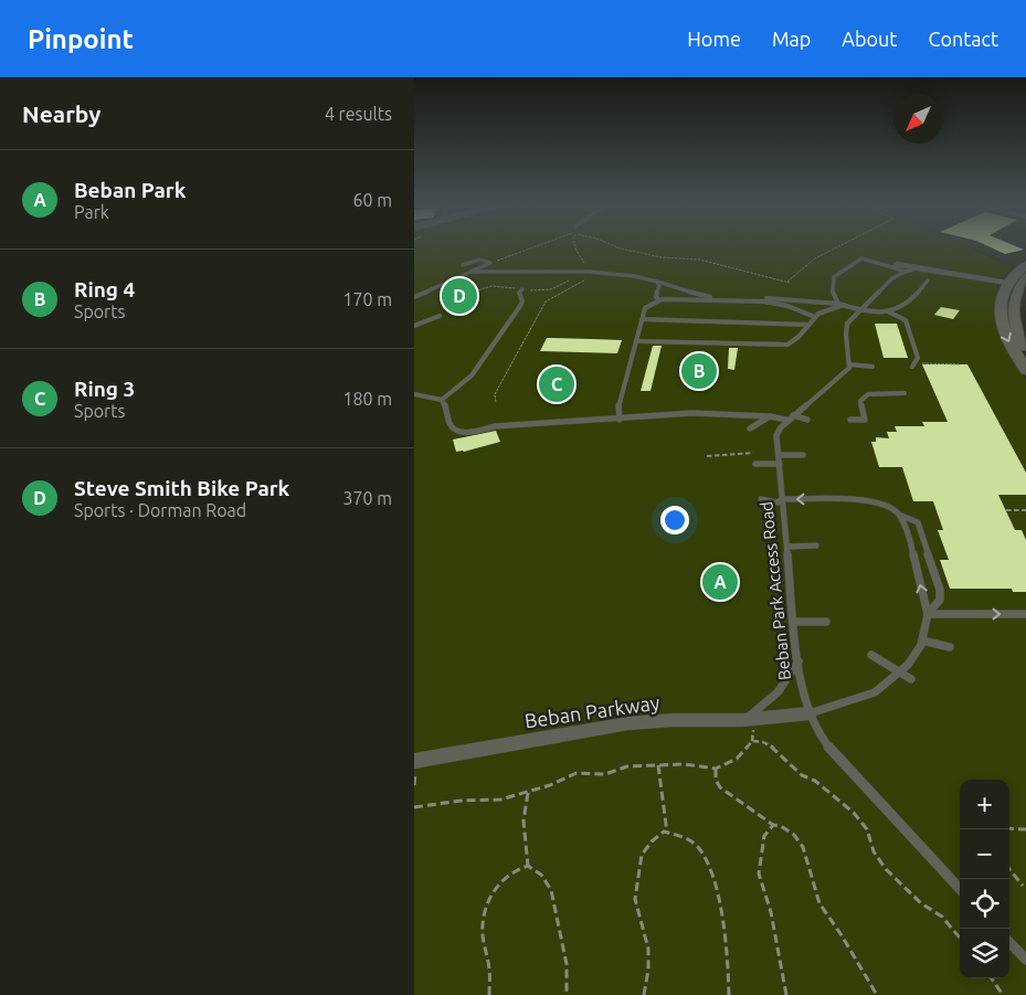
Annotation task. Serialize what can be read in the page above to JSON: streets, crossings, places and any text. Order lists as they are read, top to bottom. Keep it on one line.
{"streets":{"street":["Beban Parkway"],"lane":["Beban Park Access Road"]},"crossings":[["Beban Park Access Road","Beban Parkway"]],"north":"bottom left","page":{"header":"Pinpoint","nav":["Home","Map","About","Contact"],"heading":["Nearby","4 results"],"list":[{"mark":"A","name":"Beban Park","note":"Park","value":"60 m"},{"mark":"B","name":"Ring 4","note":"Sports","value":"170 m"},{"mark":"C","name":"Ring 3","note":"Sports","value":"180 m"},{"mark":"D","name":"Steve Smith Bike Park","note":"Sports · Dorman Road","value":"370 m"}],"pins":["D","B","C","A"],"map_buttons":["+","−"]}}
